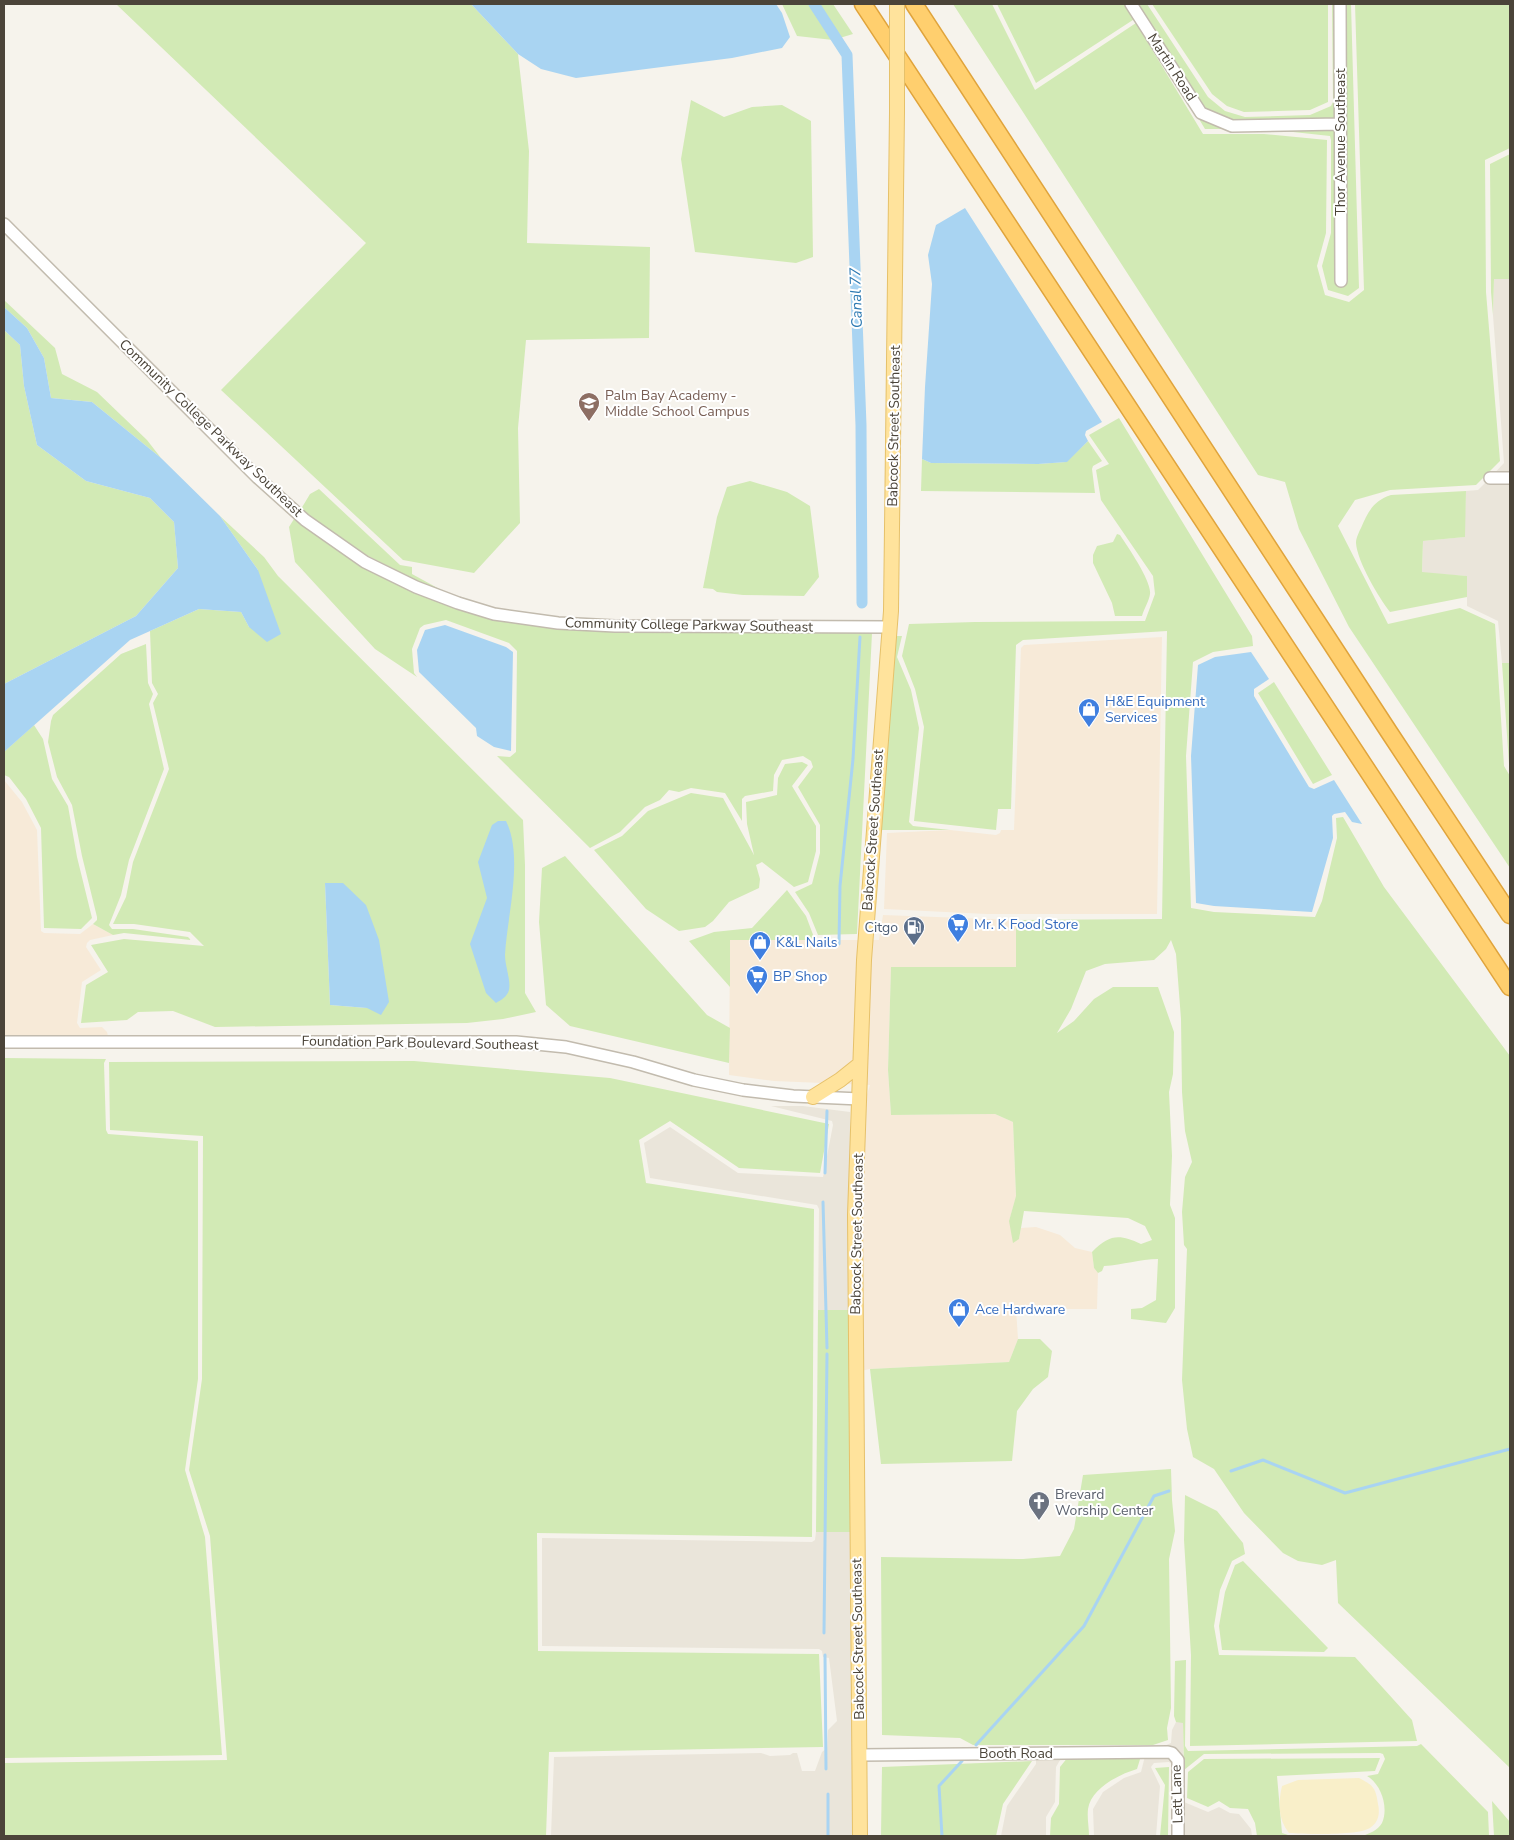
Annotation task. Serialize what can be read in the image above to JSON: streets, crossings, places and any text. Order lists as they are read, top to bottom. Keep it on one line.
{"streets":{"main road":["Babcock Street Southeast"],"street":["Martin Road","Thor Avenue Southeast","Community College Parkway Southeast","Foundation Park Boulevard Southeast","Booth Road","Lett Lane"]},"crossings":[["Martin Road","Thor Avenue Southeast"],["Babcock Street Southeast","Community College Parkway Southeast"],["Babcock Street Southeast","Foundation Park Boulevard Southeast"],["Babcock Street Southeast","Booth Road"],["Booth Road","Lett Lane"]],"water":["Canal 77"],"places":{"school or university":["Palm Bay Academy - Middle School Campus"],"shop":["H&E Equipment Services","K&L Nails","Ace Hardware"],"supermarket":["Mr. K Food Store","BP Shop"],"fuel station":["Citgo"],"church":["Brevard Worship Center"]}}
